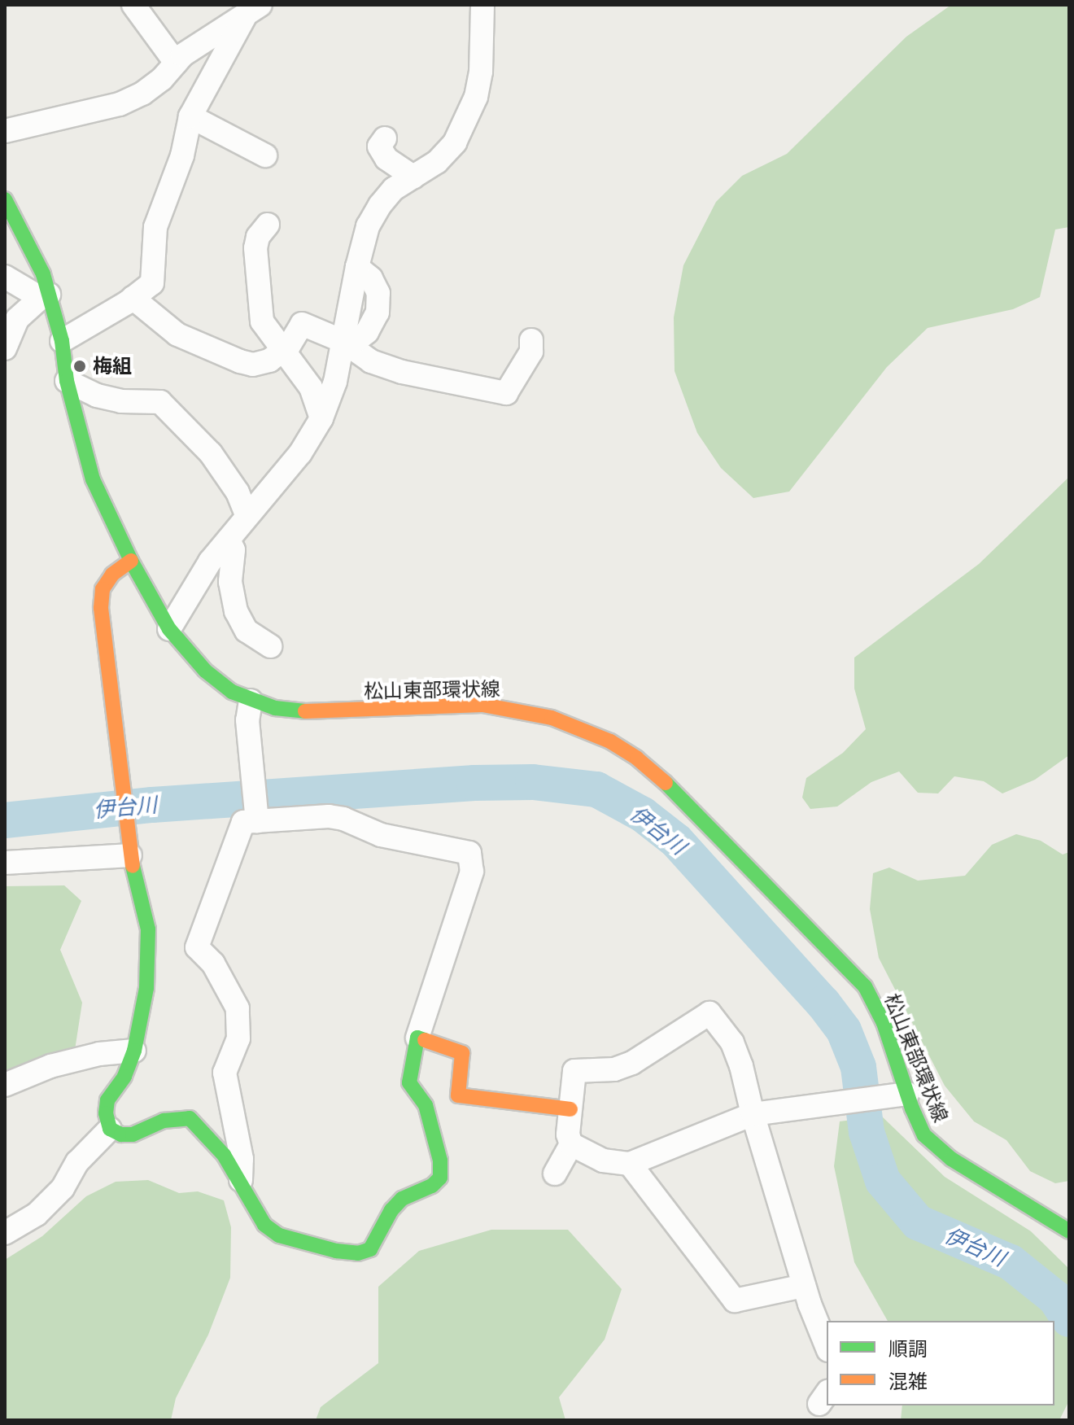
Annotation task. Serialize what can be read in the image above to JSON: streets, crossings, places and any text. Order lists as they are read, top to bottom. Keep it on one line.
{"streets":{"main road":["松山東部環状線"]},"water":["伊台川"],"places":["梅組"],"legend":["順調","混雑"]}
